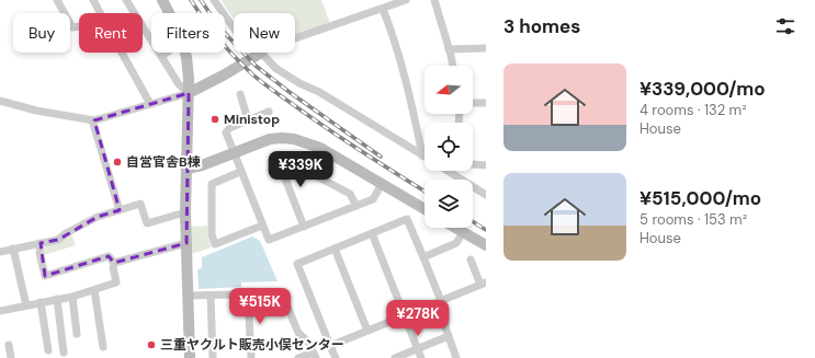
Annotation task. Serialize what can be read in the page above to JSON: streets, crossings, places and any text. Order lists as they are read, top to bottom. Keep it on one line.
{"places":["Ministop","自営官舎B棟","三重ヤクルト販売小俣センター"],"north":"left","page":{"heading":"3 homes","chip":["Buy","Rent","Filters","New"],"list":[{"name":"¥339,000/mo","note":"4 rooms · 132 m² · House"},{"name":"¥515,000/mo","note":"5 rooms · 153 m² · House"}],"price":["¥339K","¥515K","¥278K"]}}
